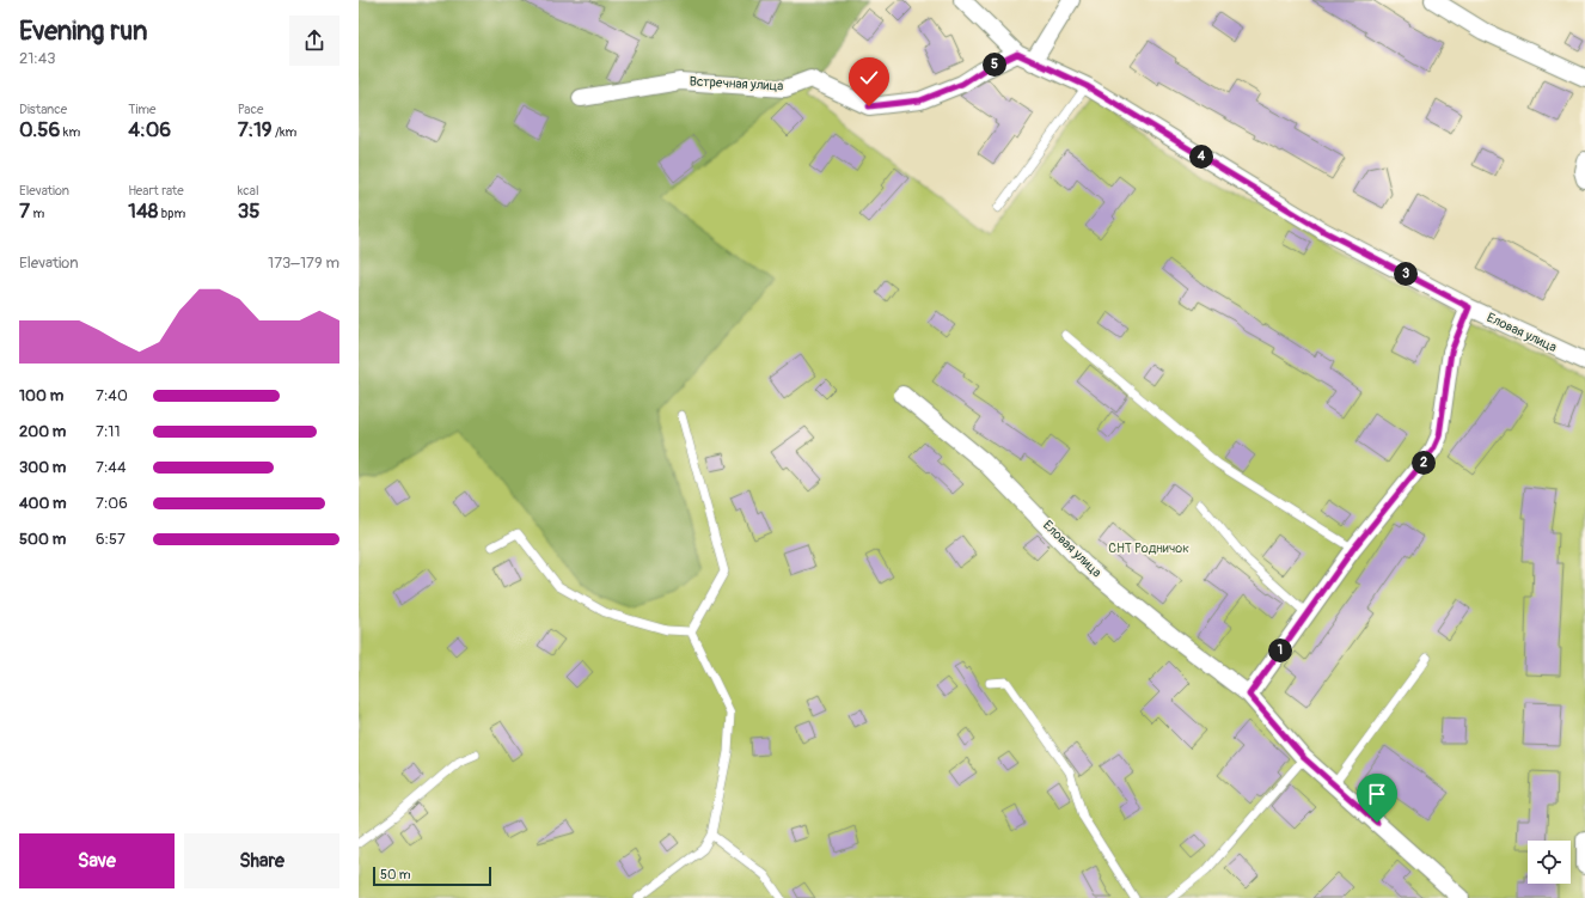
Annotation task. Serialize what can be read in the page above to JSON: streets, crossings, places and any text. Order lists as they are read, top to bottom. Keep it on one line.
{"streets":{"street":["Встречная улица","Еловая улица"]},"crossings":[["Встречная улица","Еловая улица"]],"parks":["СНТ Родничок"],"scale_bar":"50 m","page":{"heading":["Evening run","21:43"],"pins":["5","4","3","2","1"],"stats":[["Distance","0.56 km"],["Time","4:06"],["Pace","7:19 /km"],["Elevation","7 m"],["Heart rate","148 bpm"],["kcal","35"]],"chart":["Elevation","173–179 m"],"list":[{"name":"100 m","note":"7:40"},{"name":"200 m","note":"7:11"},{"name":"300 m","note":"7:44"},{"name":"400 m","note":"7:06"},{"name":"500 m","note":"6:57"}],"buttons":["Save","Share"],"scale":"50 m"}}
